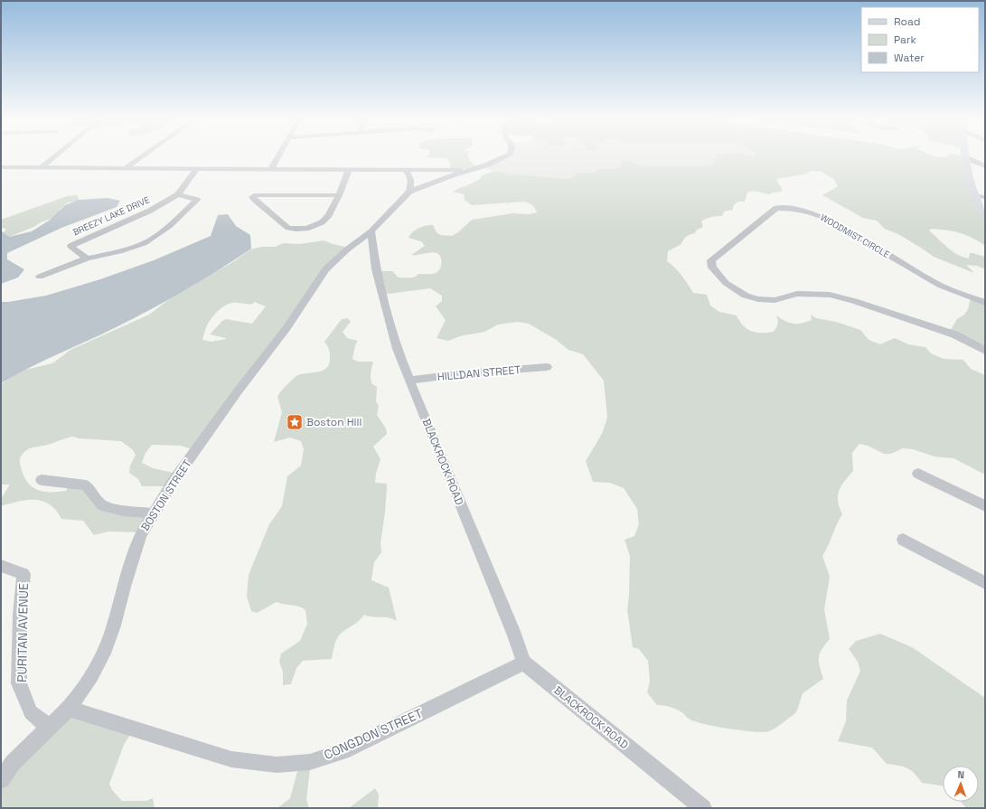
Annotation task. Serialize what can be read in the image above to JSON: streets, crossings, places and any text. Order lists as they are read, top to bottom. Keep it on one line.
{"streets":{"street":["BREEZY LAKE DRIVE","WOODMIST CIRCLE","HILLDAN STREET","BLACKROCK ROAD","BOSTON STREET","PURITAN AVENUE","CONGDON STREET"]},"crossings":[["HILLDAN STREET","BLACKROCK ROAD"],["BLACKROCK ROAD","BOSTON STREET"],["BLACKROCK ROAD","CONGDON STREET"],["BOSTON STREET","PURITAN AVENUE"],["BOSTON STREET","CONGDON STREET"]],"places":{"place":["Boston Hill"]},"legend":["Road","Park","Water"],"north":"top"}
